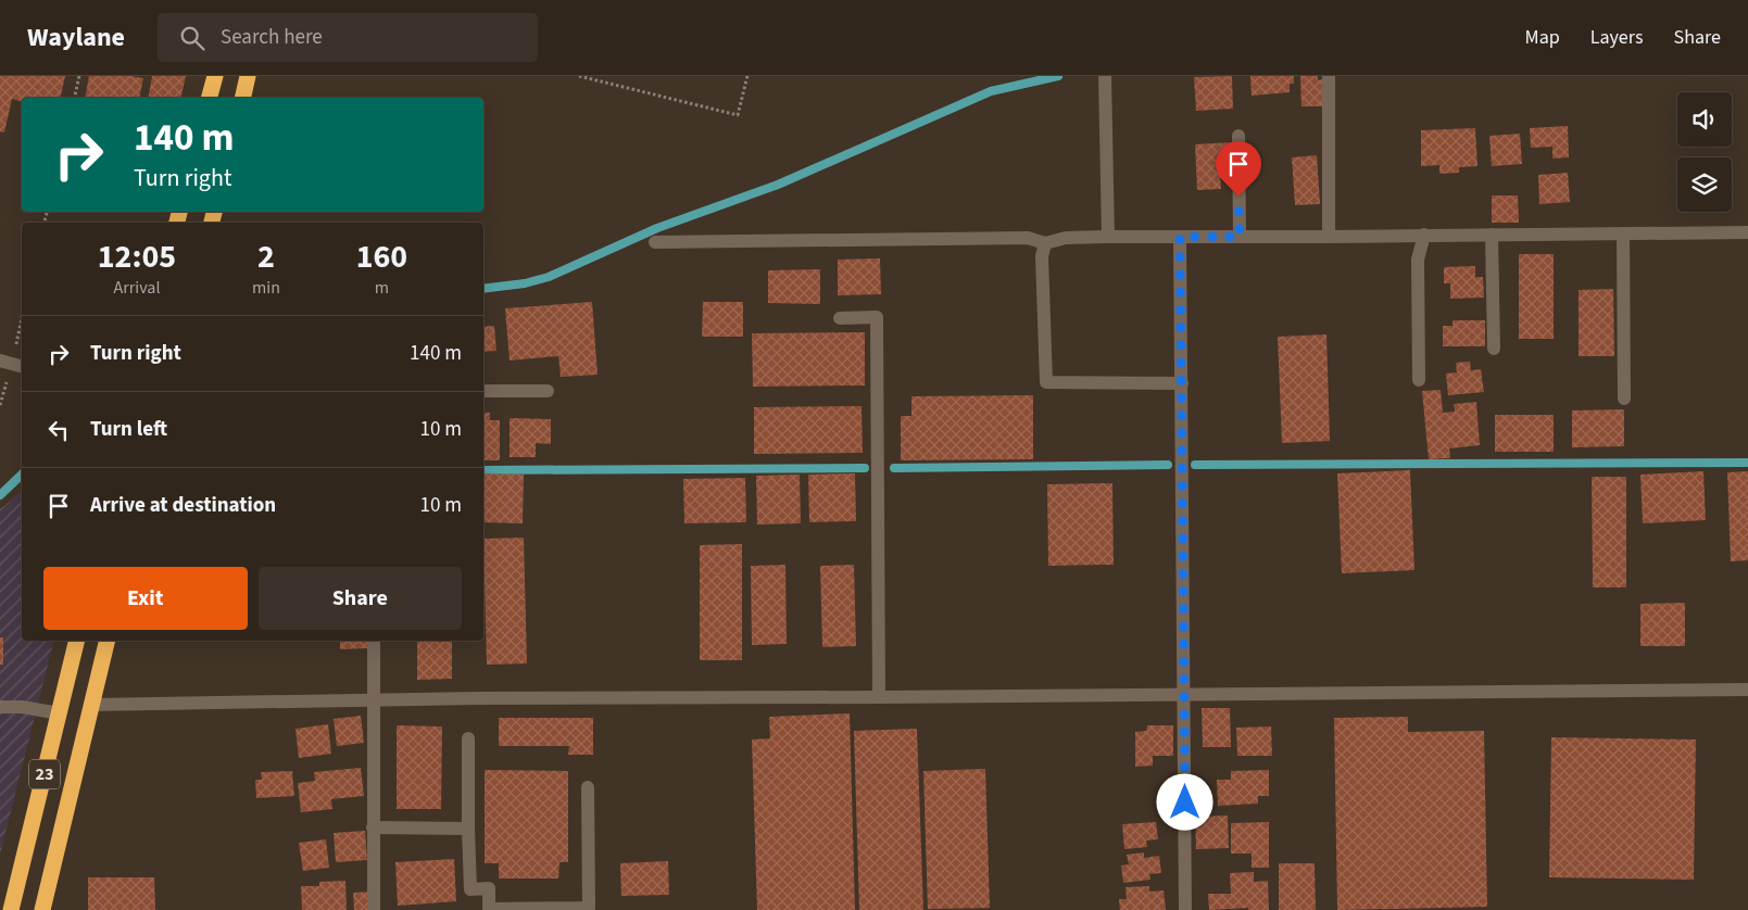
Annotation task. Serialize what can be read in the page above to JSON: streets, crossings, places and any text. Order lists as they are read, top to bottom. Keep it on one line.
{"streets":{"highway":["23"]},"page":{"header":"Waylane","search":"Search here","nav":["Map","Layers","Share"],"turn":["140 m","Turn right"],"eta":["12:05","Arrival","2","min","160","m"],"list":[{"name":"Turn right","value":"140 m"},{"name":"Turn left","value":"10 m"},{"name":"Arrive at destination","value":"10 m"}],"buttons":["Exit","Share"]}}
